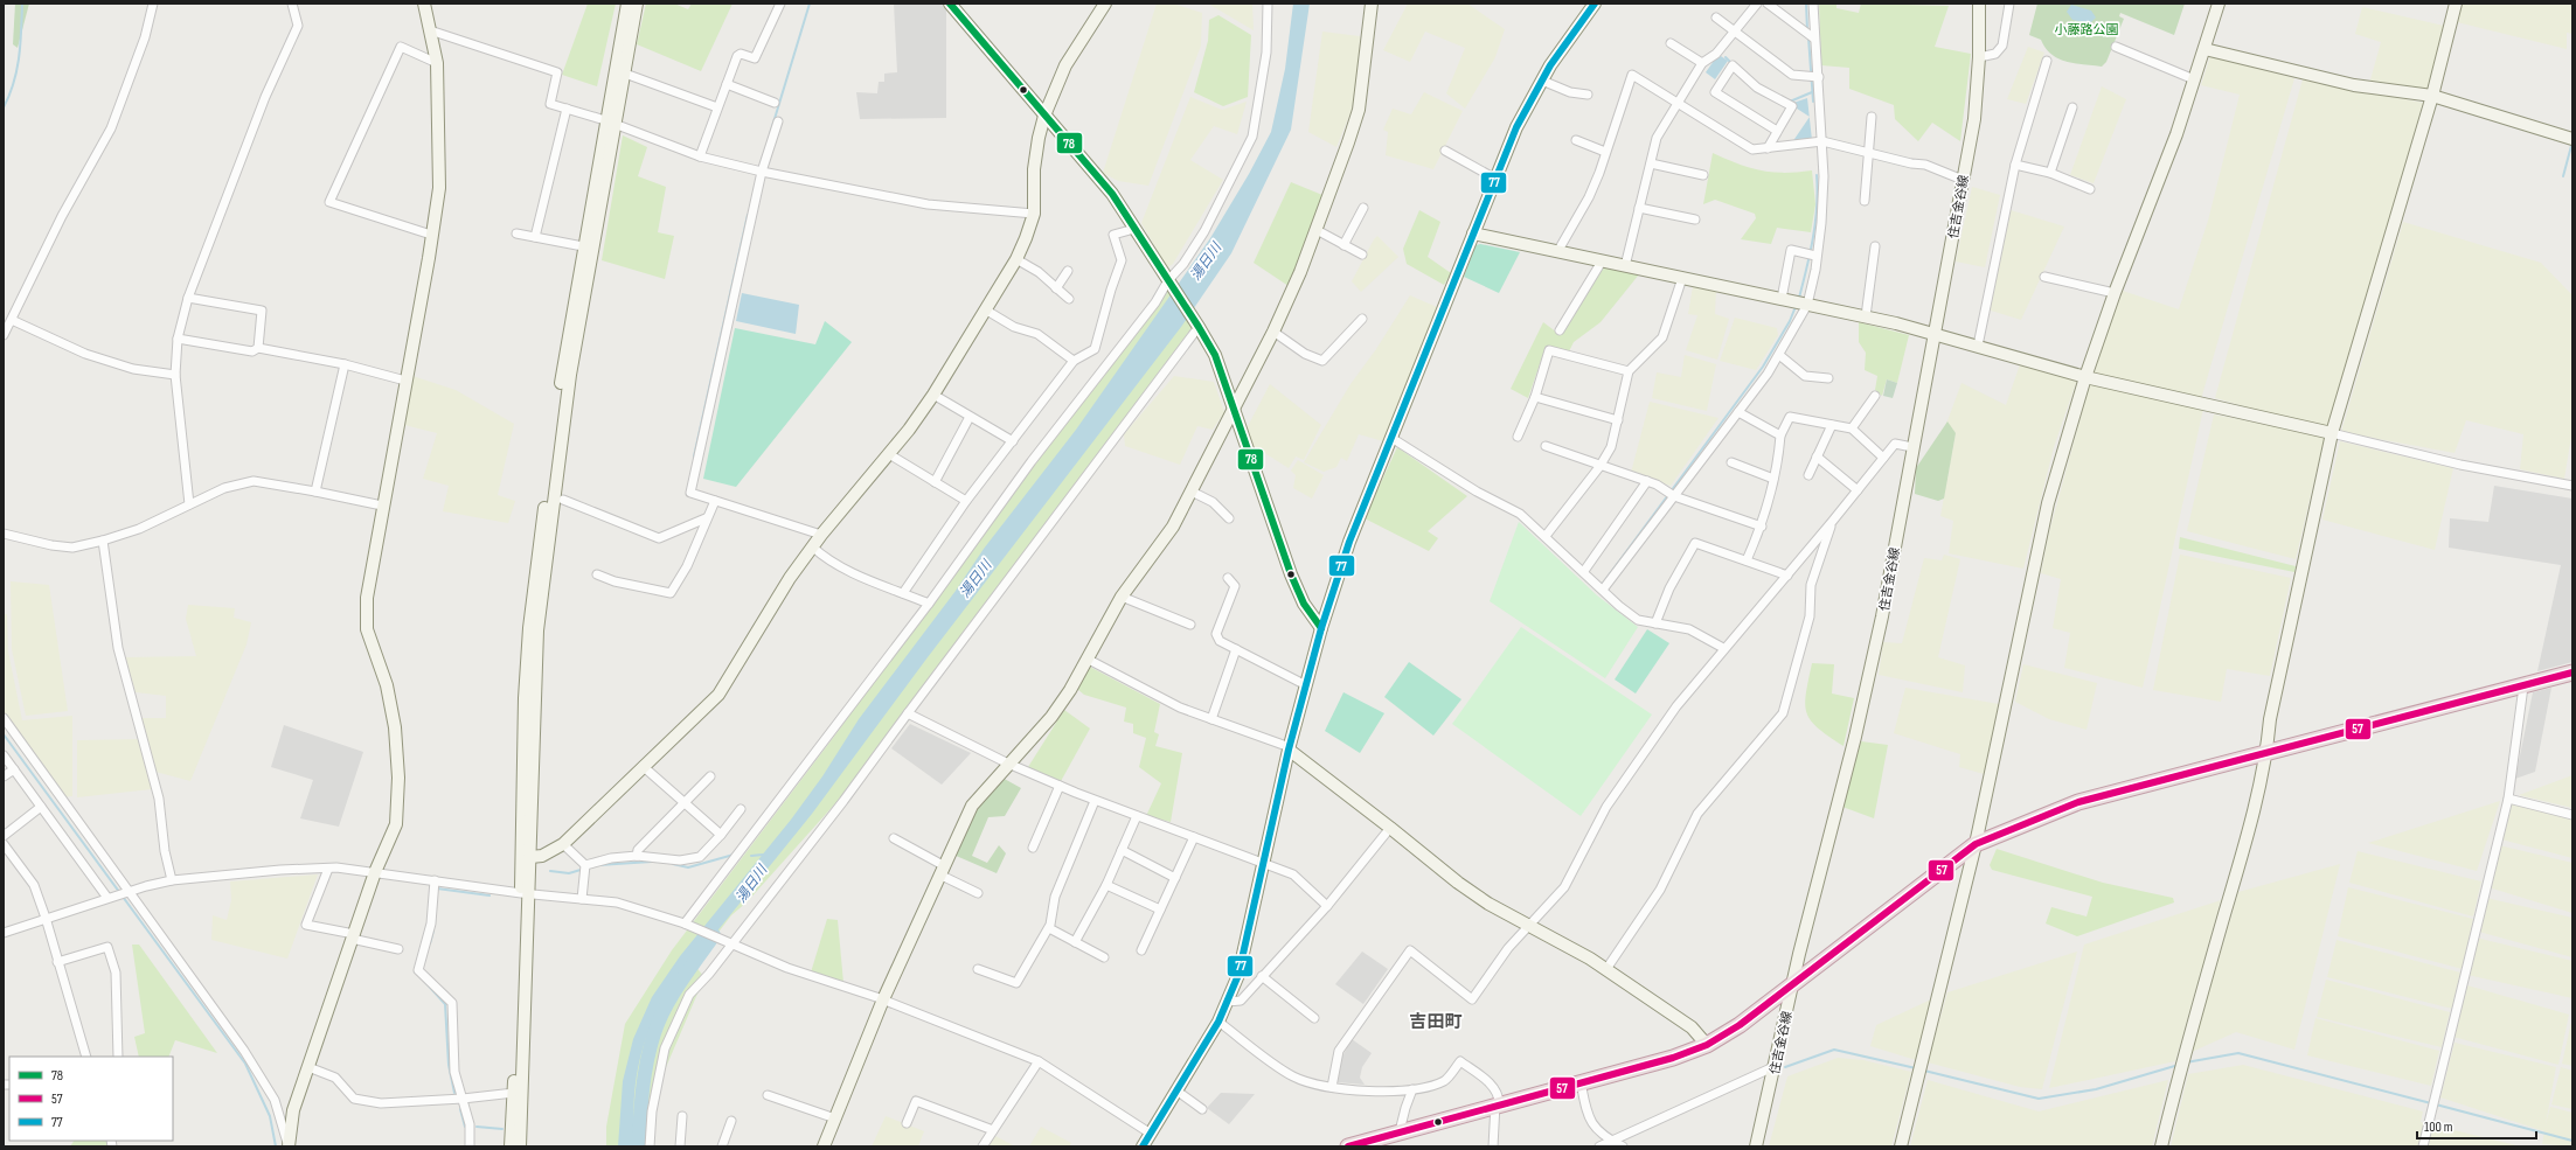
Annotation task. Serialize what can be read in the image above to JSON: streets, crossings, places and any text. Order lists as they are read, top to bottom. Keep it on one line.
{"streets":{"street":["住吉金谷線"]},"districts":["吉田町"],"water":["湯日川"],"parks":["小藤路公園"],"lines":["transit line 78","transit line 77","transit line 57"],"legend":["78","57","77"],"scale_bar":"100 m"}
